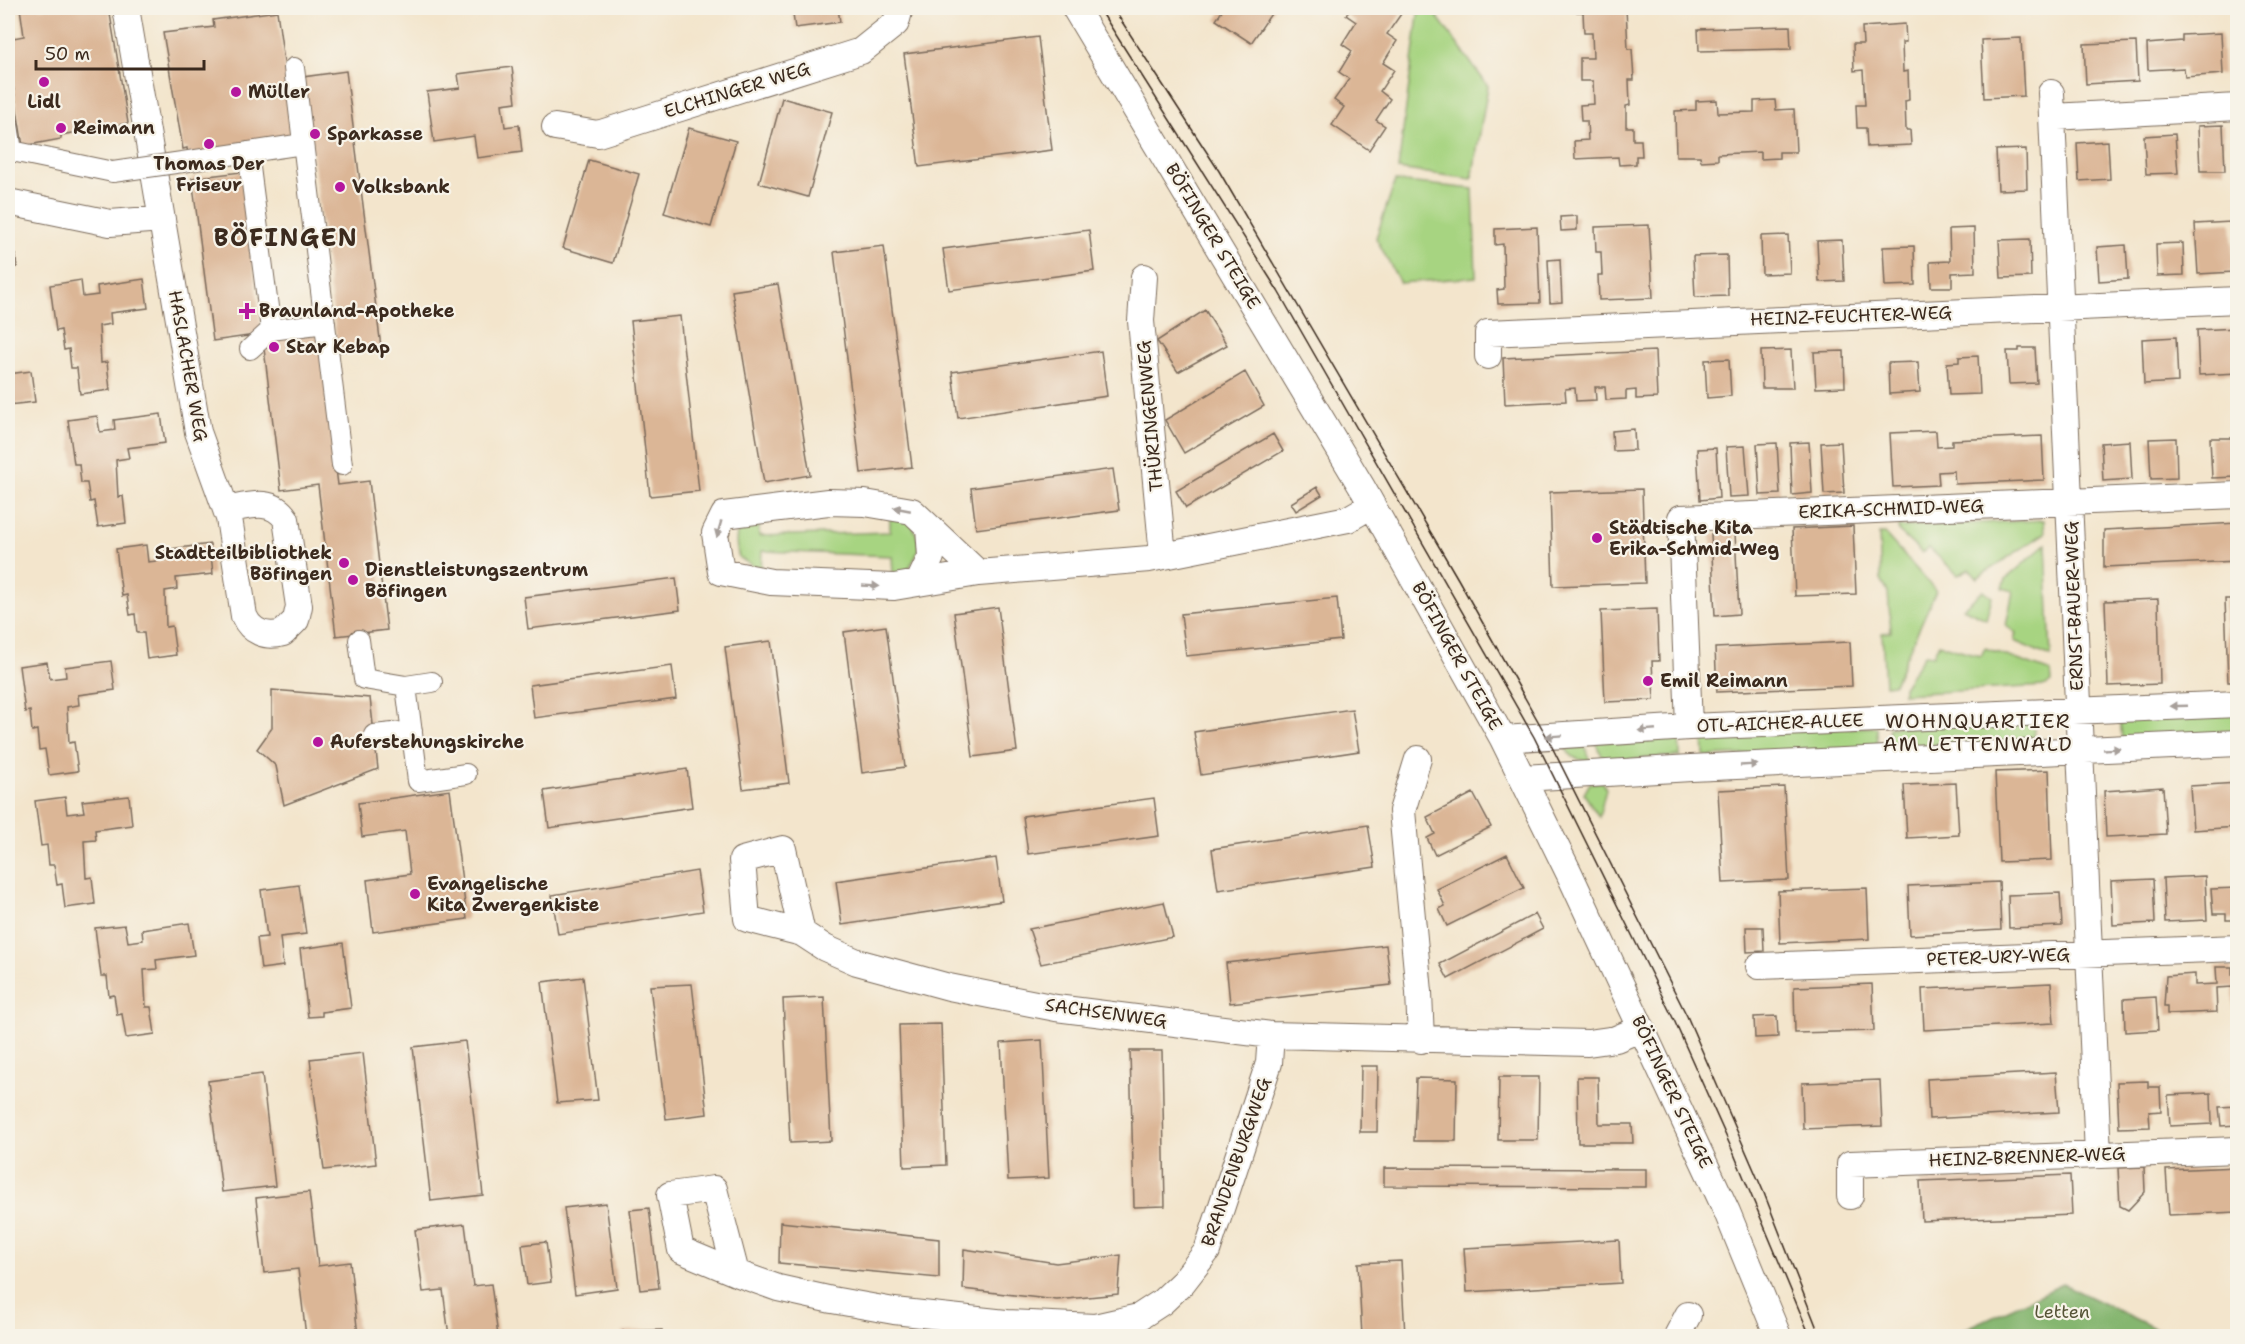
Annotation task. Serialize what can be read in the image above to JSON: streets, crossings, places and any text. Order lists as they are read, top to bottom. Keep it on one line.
{"streets":{"street":["ELCHINGER WEG","BÖFINGER STEIGE","HEINZ-FEUCHTER-WEG","HASLACHER WEG","THÜRINGENWEG","ERIKA-SCHMID-WEG","ERNST-BAUER-WEG","OTL-AICHER-ALLEE","PETER-URY-WEG","SACHSENWEG","HEINZ-BRENNER-WEG","BRANDENBURGWEG"]},"crossings":[["BÖFINGER STEIGE","OTL-AICHER-ALLEE"],["BÖFINGER STEIGE","SACHSENWEG"],["HEINZ-FEUCHTER-WEG","ERNST-BAUER-WEG"],["ERIKA-SCHMID-WEG","ERNST-BAUER-WEG"],["ERIKA-SCHMID-WEG","OTL-AICHER-ALLEE"],["ERNST-BAUER-WEG","OTL-AICHER-ALLEE"],["ERNST-BAUER-WEG","PETER-URY-WEG"],["ERNST-BAUER-WEG","HEINZ-BRENNER-WEG"],["SACHSENWEG","BRANDENBURGWEG"]],"districts":["BÖFINGEN","WOHNQUARTIER AM LETTENWALD"],"parks":["Letten"],"places":{"other":["Lidl","Müller","Reimann","Sparkasse","Thomas Der Friseur","Volksbank","Star Kebap","Städtische Kita Erika-Schmid-Weg","Stadtteilbibliothek Böfingen","Dienstleistungszentrum Böfingen","Emil Reimann","Auferstehungskirche","Evangelische Kita Zwergenkiste"],"health":["Braunland-Apotheke"]},"scale_bar":"50 m"}
